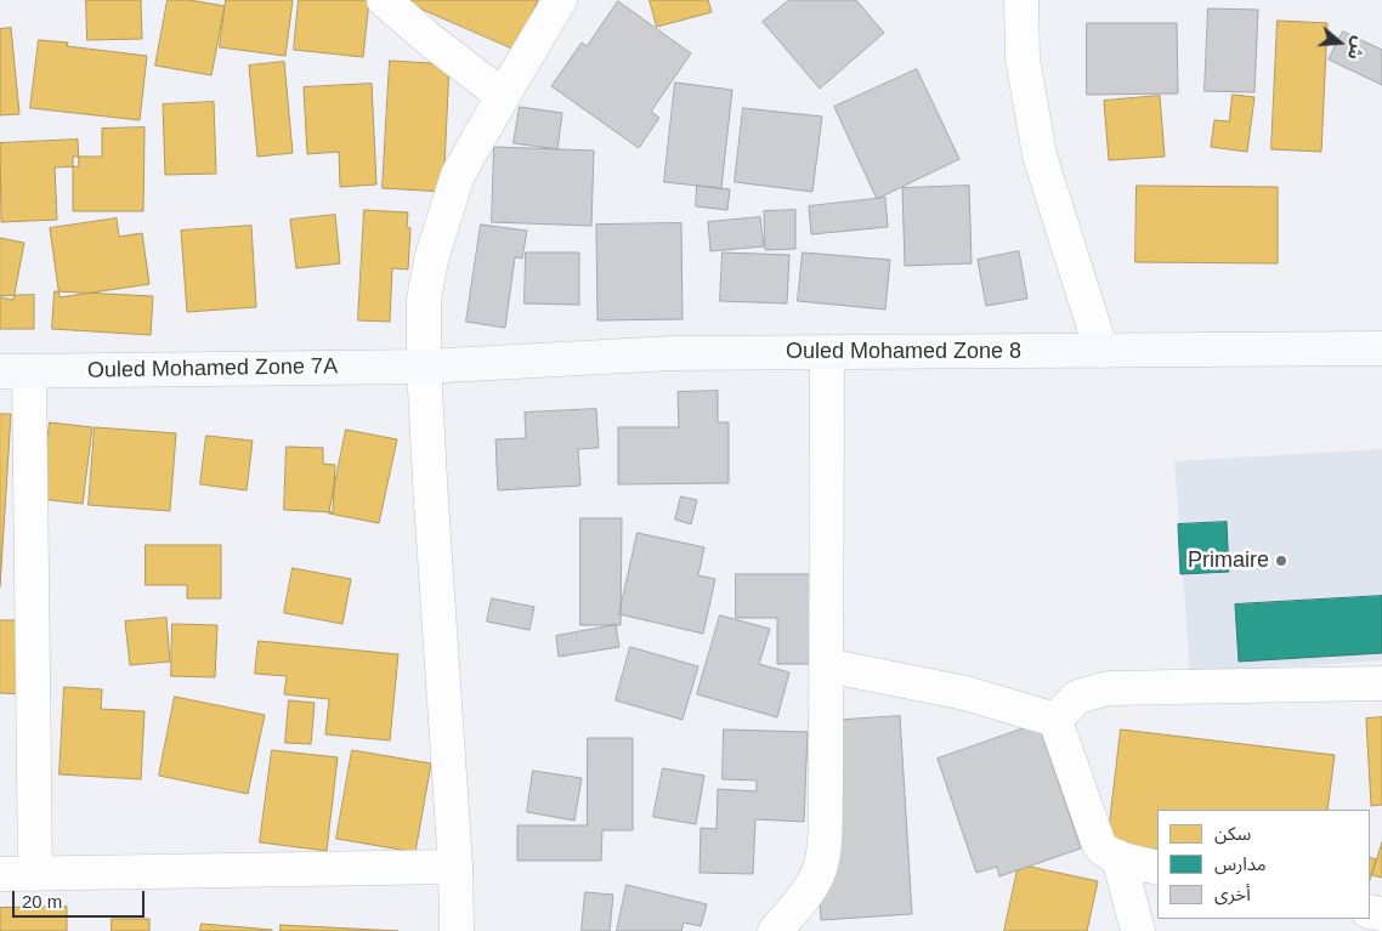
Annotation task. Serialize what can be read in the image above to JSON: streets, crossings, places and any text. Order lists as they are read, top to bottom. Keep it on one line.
{"streets":{"main road":["Ouled Mohamed Zone 8","Ouled Mohamed Zone 7A"]},"crossings":[["Ouled Mohamed Zone 8","Ouled Mohamed Zone 7A"]],"places":["Primaire"],"legend":["سكن","مدارس","أخرى"],"scale_bar":"20 m","north":"right"}
